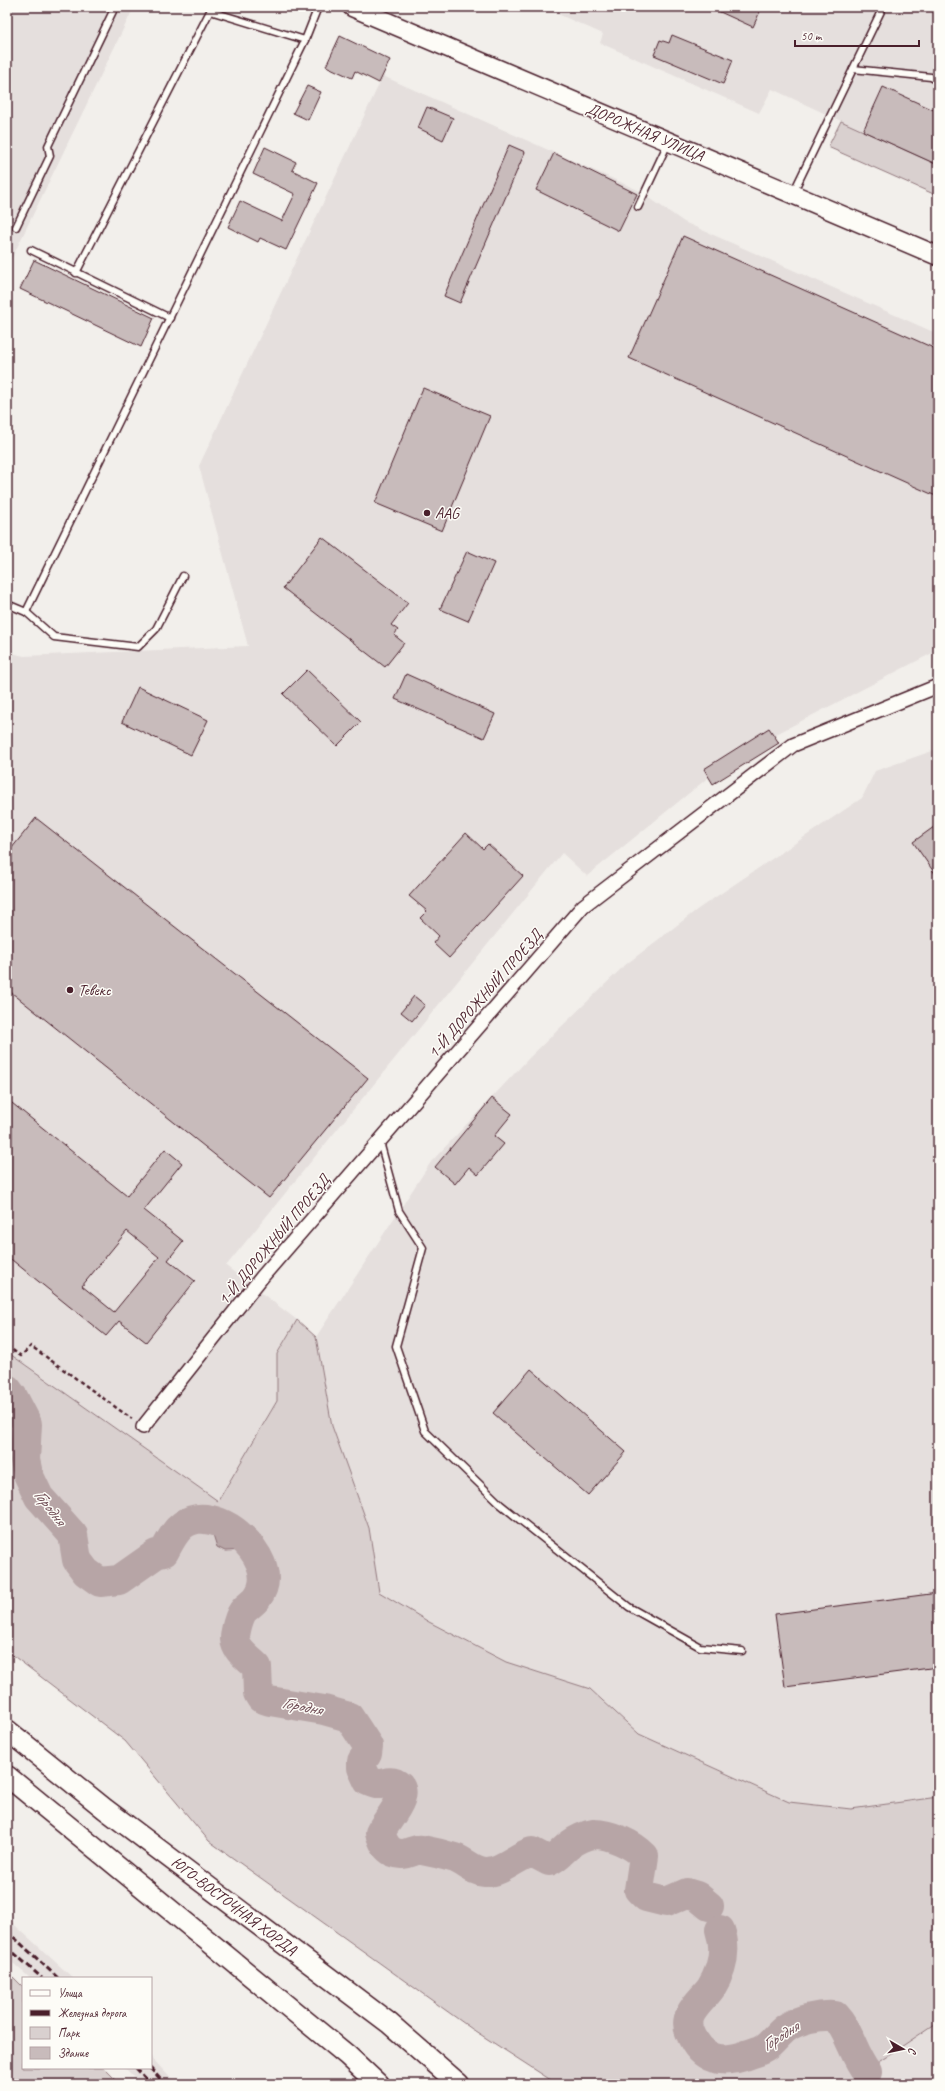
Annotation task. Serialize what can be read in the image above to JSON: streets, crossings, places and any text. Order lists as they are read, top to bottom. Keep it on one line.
{"streets":{"main road":["ДОРОЖНАЯ УЛИЦА","ЮГО-ВОСТОЧНАЯ ХОРДА"],"street":["1-Й ДОРОЖНЫЙ ПРОЕЗД"]},"water":["Городня"],"places":["AAG","Тевекс"],"legend":["Улица","Железная дорога","Парк","Здание"],"scale_bar":"50 m","north":"right"}
